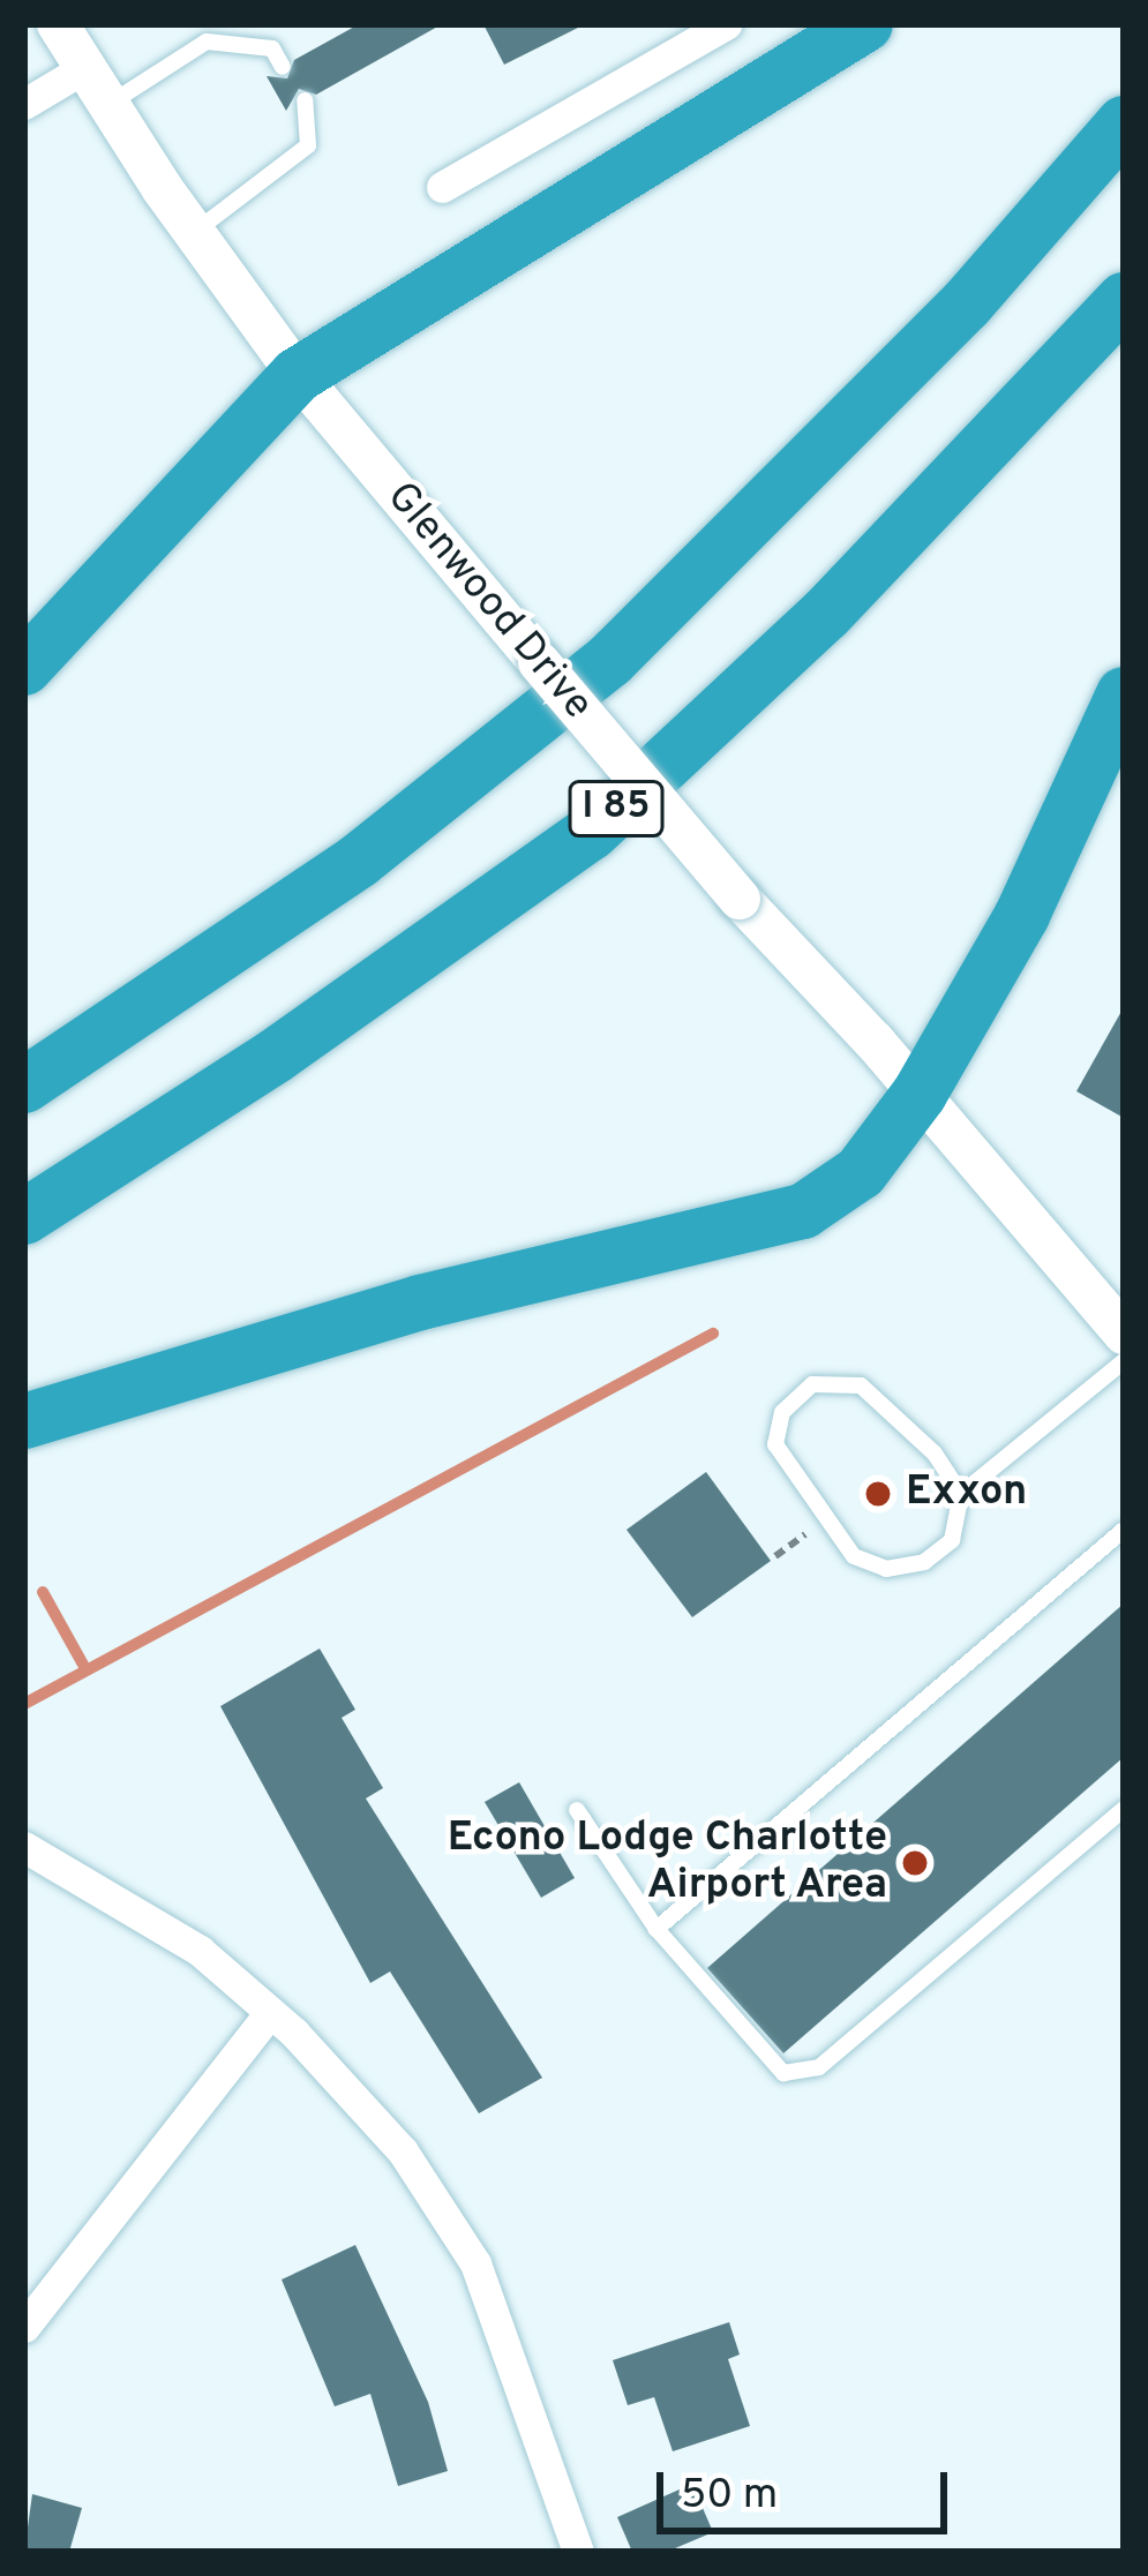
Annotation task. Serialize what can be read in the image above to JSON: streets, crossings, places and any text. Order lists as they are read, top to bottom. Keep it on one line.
{"streets":{"highway":["I 85"],"street":["Glenwood Drive"]},"places":["Exxon","Econo Lodge Charlotte Airport Area"],"scale_bar":"50 m"}
